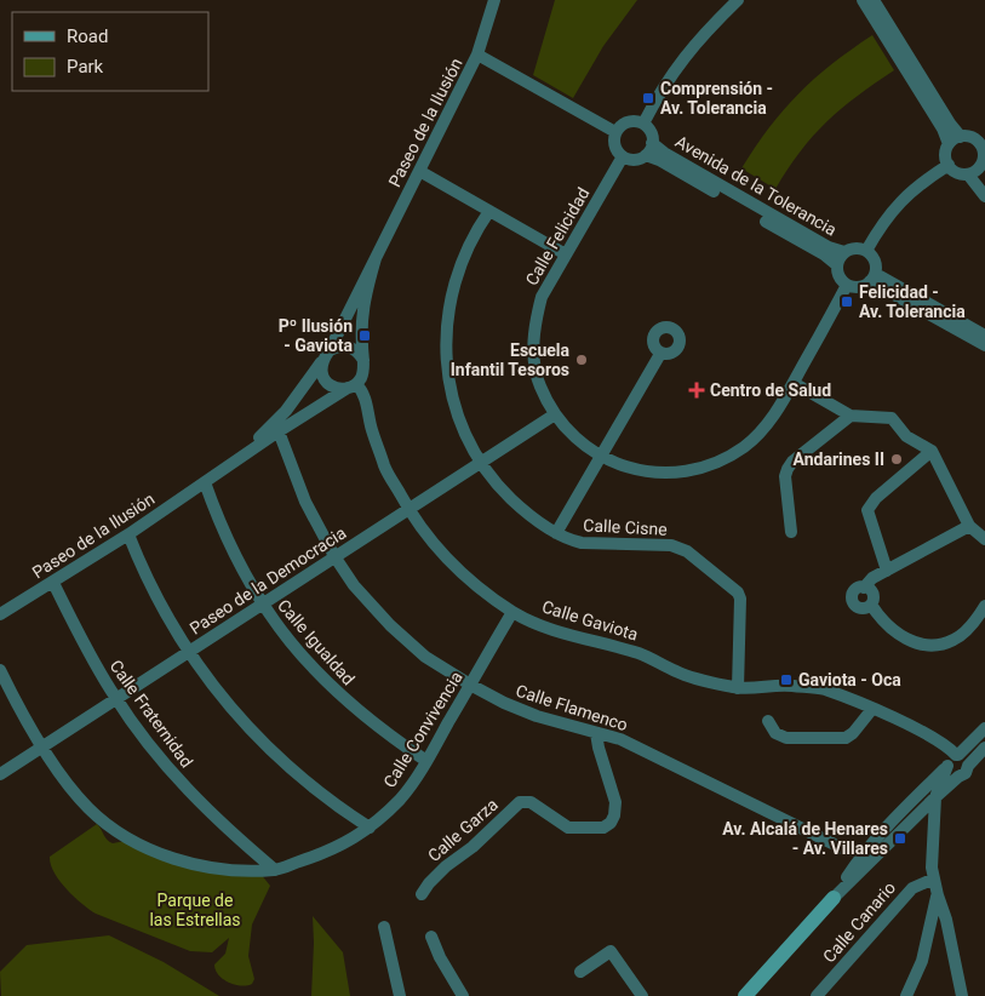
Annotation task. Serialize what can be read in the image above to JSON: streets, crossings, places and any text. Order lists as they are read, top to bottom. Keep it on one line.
{"streets":{"street":["Paseo de la Ilusión","Avenida de la Tolerancia","Calle Felicidad","Calle Cisne","Paseo de la Democracia","Calle Gaviota","Calle Igualdad","Calle Flamenco","Calle Fraternidad","Calle Convivencia","Calle Garza","Calle Canario"]},"crossings":[["Paseo de la Ilusión","Calle Gaviota"],["Paseo de la Ilusión","Calle Igualdad"],["Paseo de la Ilusión","Calle Flamenco"],["Paseo de la Ilusión","Calle Fraternidad"],["Avenida de la Tolerancia","Calle Felicidad"],["Calle Felicidad","Paseo de la Democracia"],["Calle Cisne","Paseo de la Democracia"],["Calle Cisne","Calle Gaviota"],["Paseo de la Democracia","Calle Gaviota"],["Paseo de la Democracia","Calle Igualdad"],["Paseo de la Democracia","Calle Flamenco"],["Paseo de la Democracia","Calle Fraternidad"],["Paseo de la Democracia","Calle Convivencia"],["Calle Gaviota","Calle Convivencia"],["Calle Igualdad","Calle Convivencia"],["Calle Flamenco","Calle Convivencia"],["Calle Flamenco","Calle Garza"],["Calle Fraternidad","Calle Convivencia"]],"parks":["Parque de las Estrellas"],"places":{"transit":["Comprensión - Av. Tolerancia","Felicidad - Av. Tolerancia","Pº Ilusión - Gaviota","Gaviota - Oca","Av. Alcalá de Henares - Av. Villares"],"other":["Escuela Infantil Tesoros","Andarines II"],"health":["Centro de Salud"]},"legend":["Road","Park"]}
